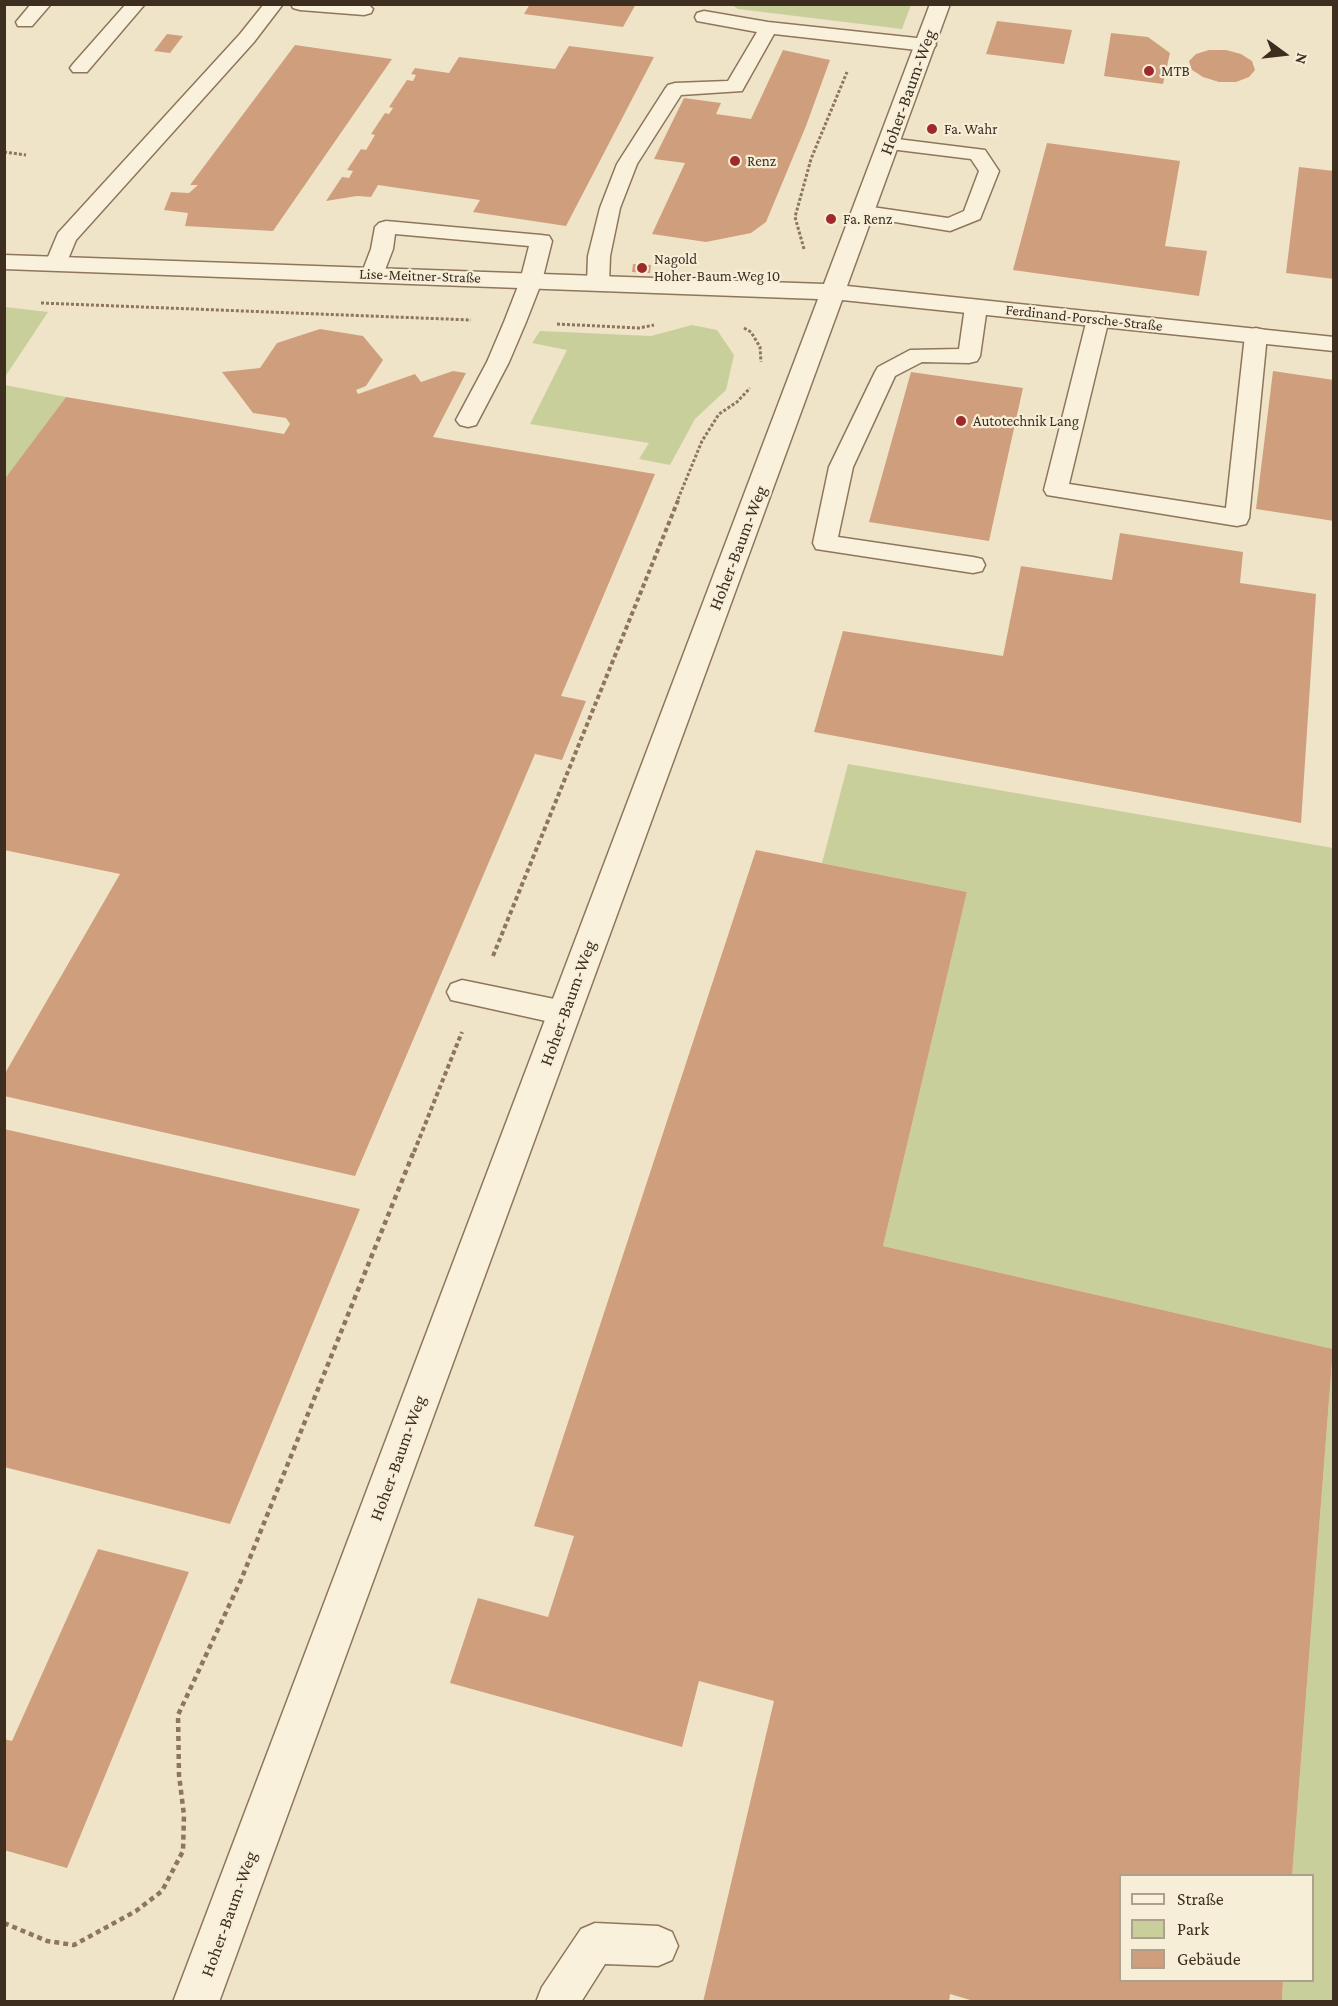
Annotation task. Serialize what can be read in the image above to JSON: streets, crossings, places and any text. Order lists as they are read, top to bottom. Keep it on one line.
{"streets":{"street":["Hoher-Baum-Weg","Lise-Meitner-Straße","Ferdinand-Porsche-Straße"]},"crossings":[["Hoher-Baum-Weg","Lise-Meitner-Straße"],["Hoher-Baum-Weg","Ferdinand-Porsche-Straße"],["Lise-Meitner-Straße","Ferdinand-Porsche-Straße"]],"places":["MTB","Fa. Wahr","Renz","Fa. Renz","Nagold Hoher-Baum-Weg 10","Autotechnik Lang"],"legend":["Straße","Park","Gebäude"],"north":"right"}
